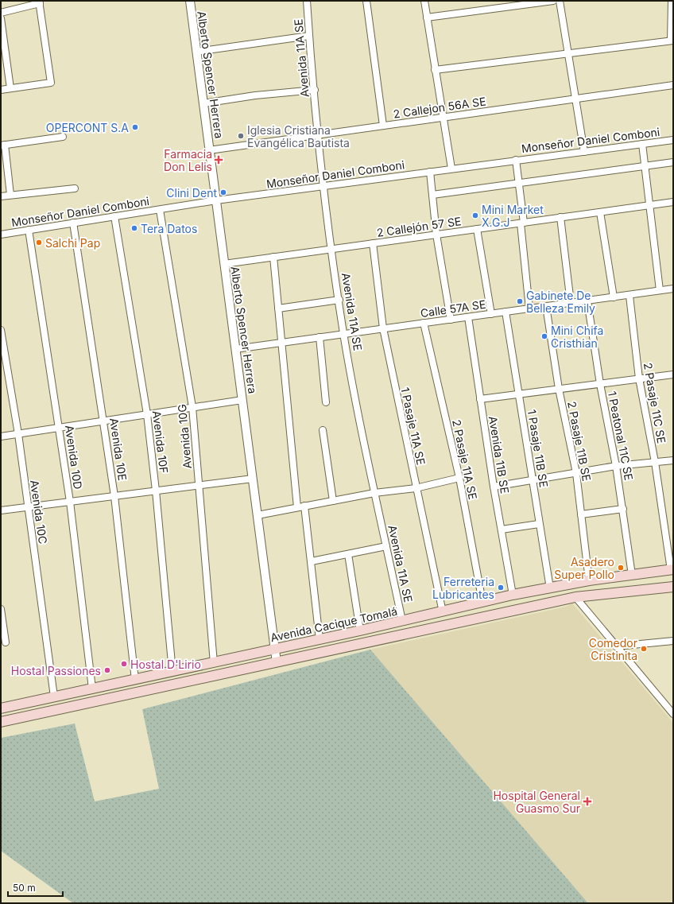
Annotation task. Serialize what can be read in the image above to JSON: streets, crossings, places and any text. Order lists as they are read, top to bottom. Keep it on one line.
{"streets":{"main road":["Avenida Cacique Tomalá"],"street":["Avenida 11A SE","Alberto Spencer Herrera","2 Callejon 56A SE","Monseñor Daniel Comboni","2 Callejón 57 SE","Calle 57A SE","2 Pasaje 11C SE","1 Pasaje 11A SE","1 Peatonal 11C SE","Avenida 10G","2 Pasaje 11B SE","Avenida 10F","1 Pasaje 11B SE","Avenida 10E","Avenida 11B SE","Avenida 10D","2 Pasaje 11A SE","Avenida 10C"]},"crossings":[["Avenida 11A SE","2 Callejon 56A SE"],["Avenida 11A SE","Monseñor Daniel Comboni"],["Avenida 11A SE","2 Callejón 57 SE"],["Avenida 11A SE","Calle 57A SE"],["Avenida 11A SE","Avenida Cacique Tomalá"],["Alberto Spencer Herrera","2 Callejon 56A SE"],["Alberto Spencer Herrera","Monseñor Daniel Comboni"],["Alberto Spencer Herrera","2 Callejón 57 SE"],["Alberto Spencer Herrera","Calle 57A SE"],["Alberto Spencer Herrera","Avenida Cacique Tomalá"],["Monseñor Daniel Comboni","Avenida 10G"],["Monseñor Daniel Comboni","Avenida 10F"],["Monseñor Daniel Comboni","Avenida 10E"],["Monseñor Daniel Comboni","Avenida 10D"],["2 Callejón 57 SE","1 Pasaje 11A SE"],["Calle 57A SE","2 Pasaje 11C SE"],["Calle 57A SE","1 Pasaje 11A SE"],["Calle 57A SE","1 Peatonal 11C SE"],["Calle 57A SE","2 Pasaje 11B SE"],["Calle 57A SE","1 Pasaje 11B SE"],["Calle 57A SE","Avenida 11B SE"],["Calle 57A SE","2 Pasaje 11A SE"],["2 Pasaje 11C SE","Avenida Cacique Tomalá"],["1 Pasaje 11A SE","Avenida Cacique Tomalá"],["1 Peatonal 11C SE","Avenida Cacique Tomalá"],["Avenida 10G","Avenida Cacique Tomalá"],["2 Pasaje 11B SE","Avenida Cacique Tomalá"],["Avenida 10F","Avenida Cacique Tomalá"],["1 Pasaje 11B SE","Avenida Cacique Tomalá"],["Avenida 10E","Avenida Cacique Tomalá"],["Avenida 11B SE","Avenida Cacique Tomalá"],["Avenida 10D","Avenida Cacique Tomalá"],["2 Pasaje 11A SE","Avenida Cacique Tomalá"],["Avenida 10C","Avenida Cacique Tomalá"]],"places":{"other":["OPERCONT S.A","Iglesia Cristiana Evangélica Bautista","Clini Dent","Mini Market X.G.J","Tera Datos","Salchi Pap","Gabinete De Belleza Emily","Mini Chifa Cristhian","Asadero Super Pollo","Ferreteria Lubricantes","Comedor Cristinita","Hostal D'Lirio","Hostal Passiones"],"health":["Farmacia Don Lelis","Hospital General Guasmo Sur"]},"scale_bar":"50 m"}
